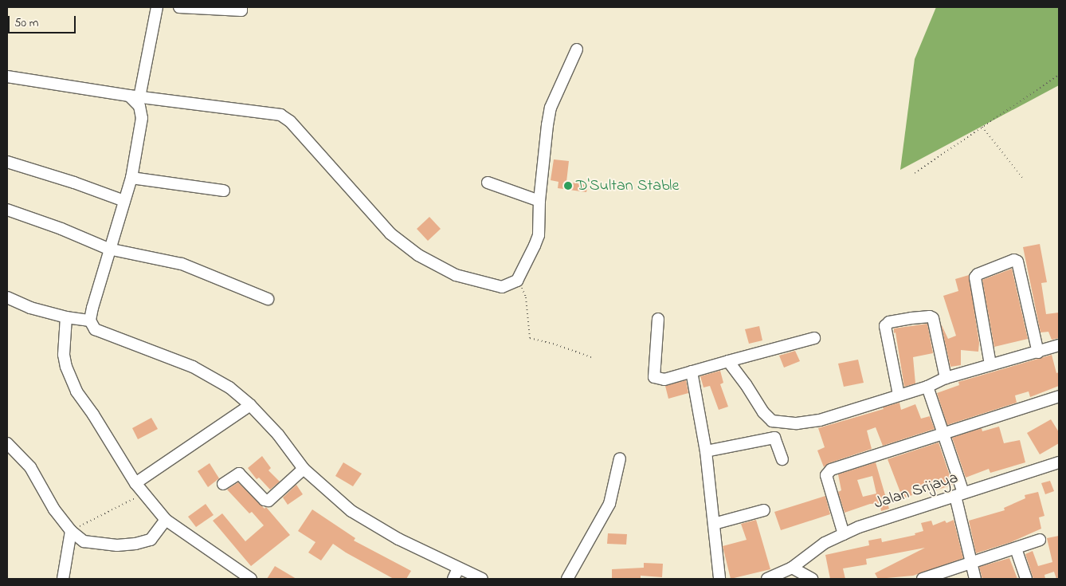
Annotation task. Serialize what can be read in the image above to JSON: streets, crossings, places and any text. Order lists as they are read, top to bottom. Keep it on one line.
{"streets":{"street":["Jalan Srijaya"]},"places":["D'Sultan Stable"],"scale_bar":"50 m"}
